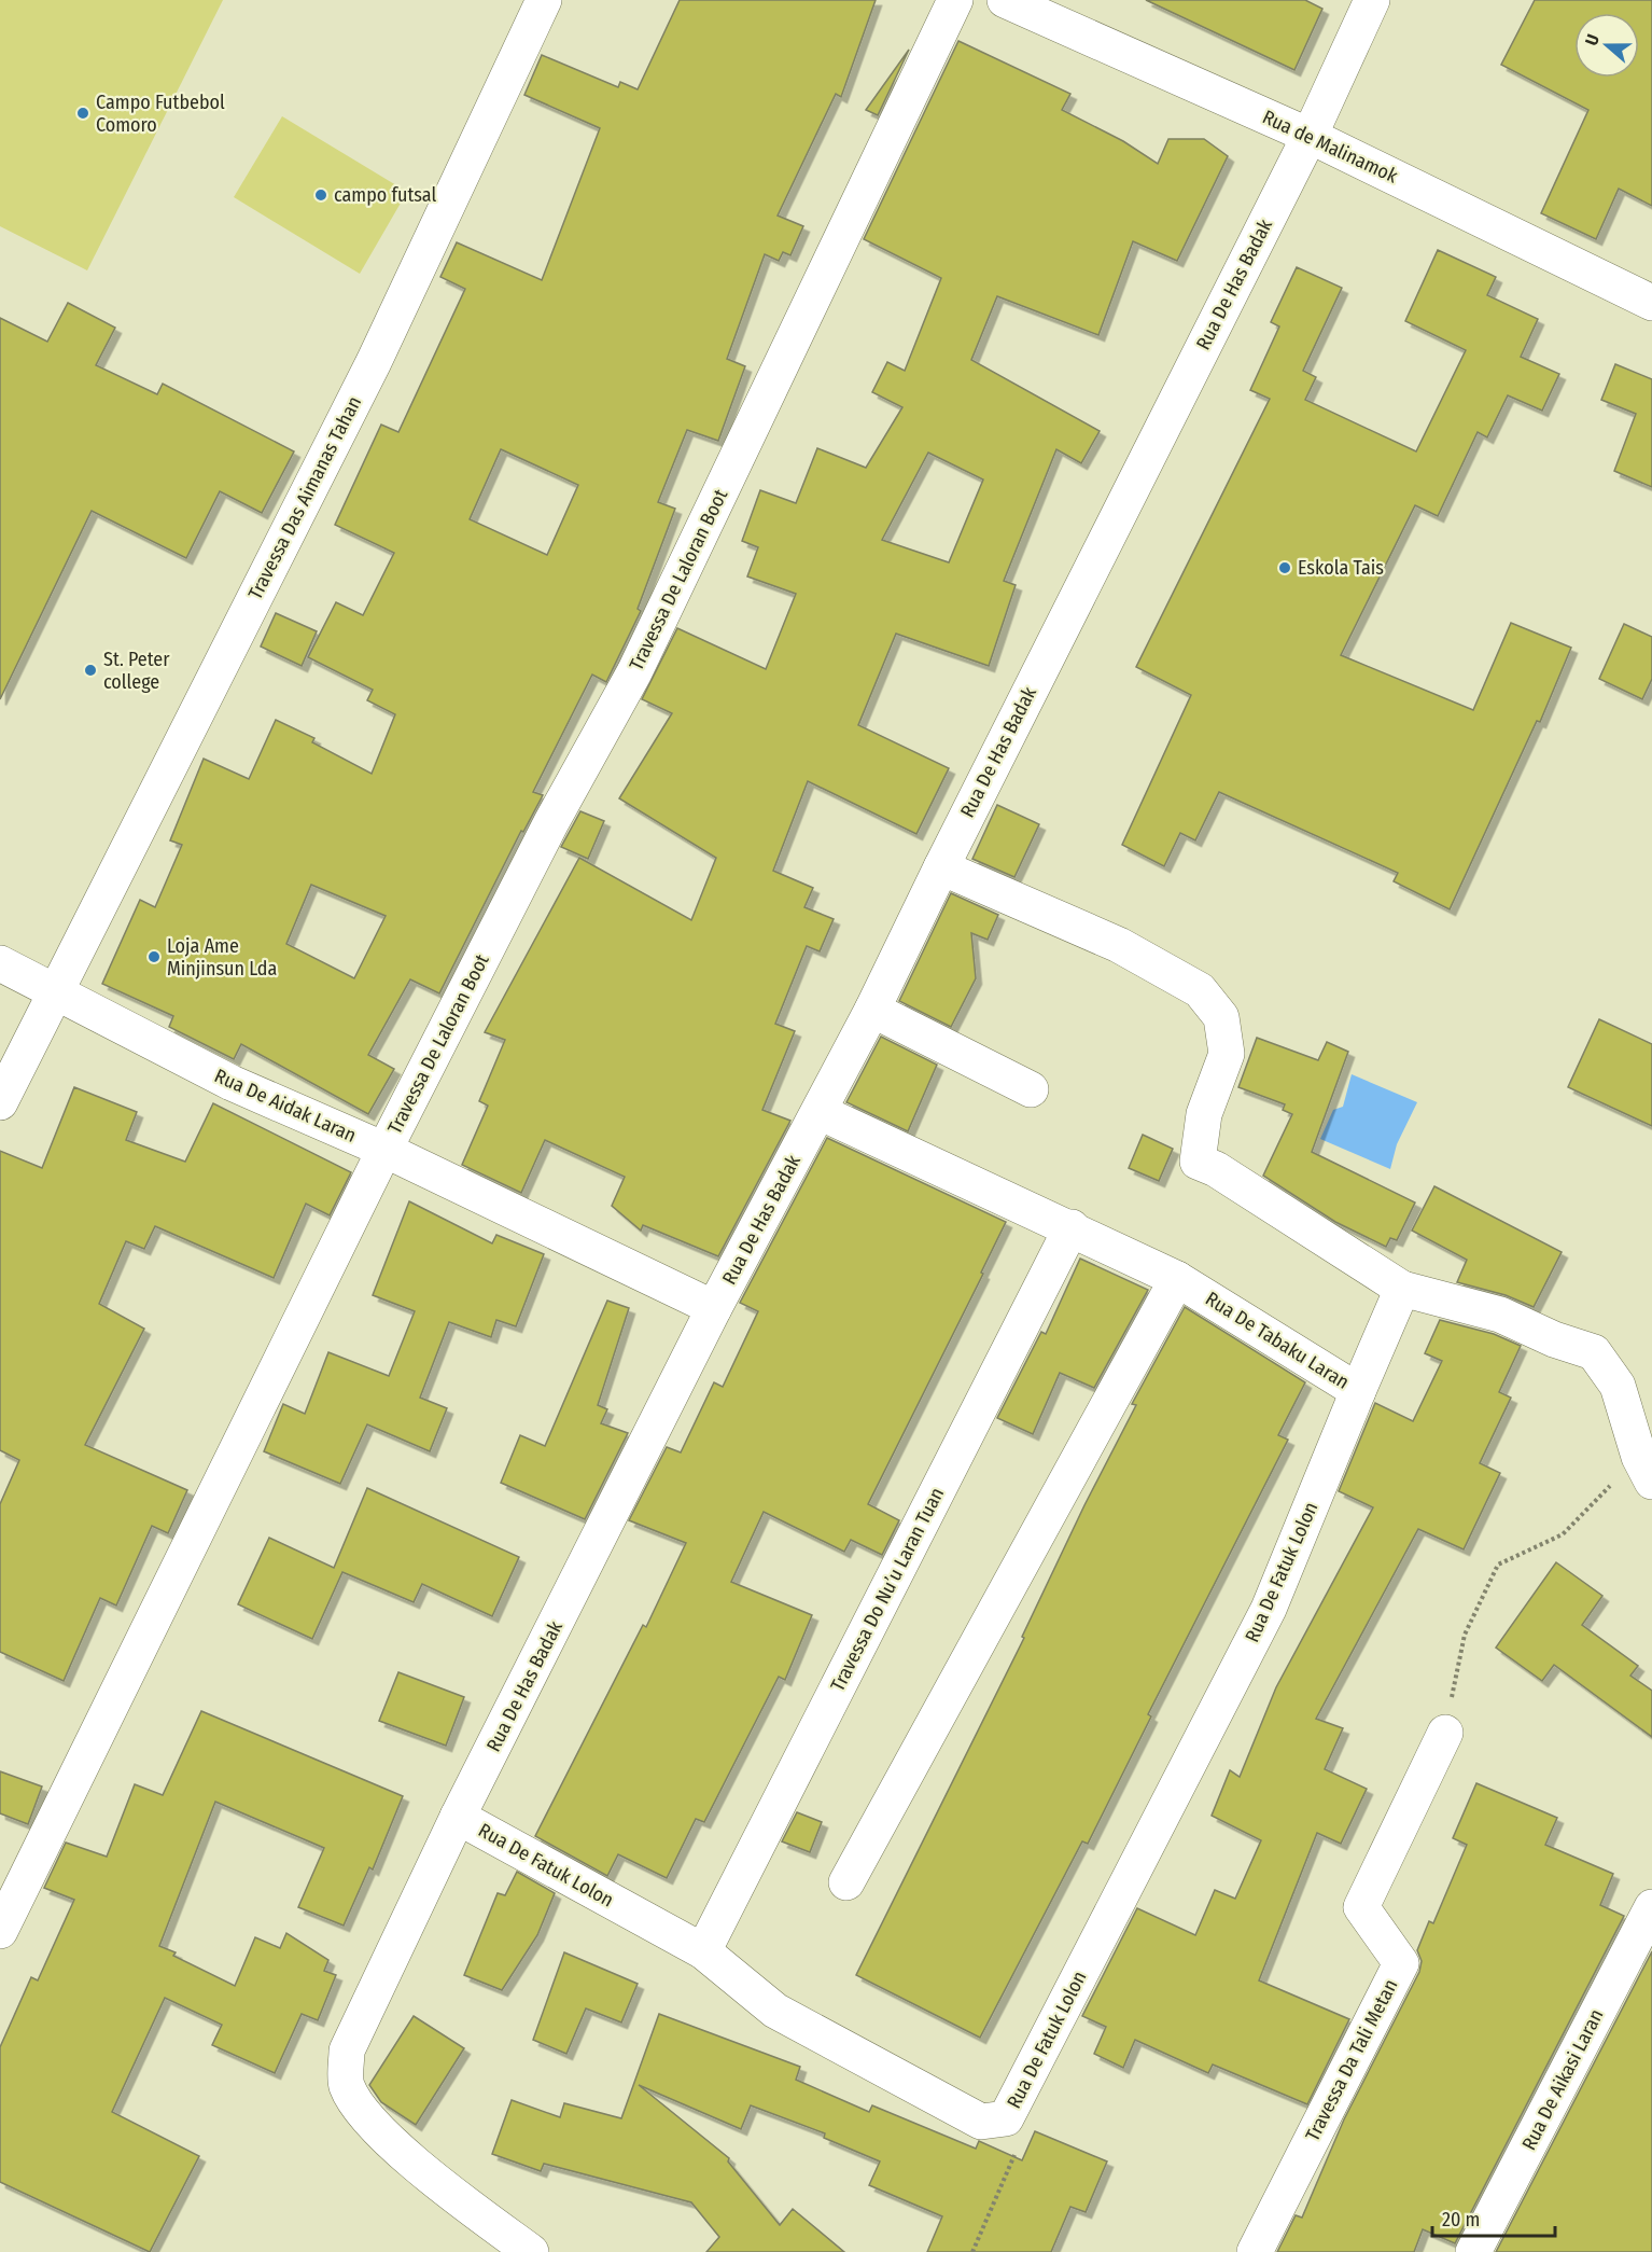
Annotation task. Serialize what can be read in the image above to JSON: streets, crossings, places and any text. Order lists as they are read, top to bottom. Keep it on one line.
{"streets":{"street":["Rua de Malinamok","Rua De Has Badak","Travessa Das Aimanas Tahan","Travessa De Laloran Boot","Rua De Aidak Laran","Rua De Tabaku Laran","Rua De Fatuk Lolon","Travessa Do Nu’u Laran Tuan","Travessa Da Tali Metan","Rua De Aikasi Laran"]},"crossings":[["Rua de Malinamok","Rua De Has Badak"],["Rua De Has Badak","Rua De Aidak Laran"],["Rua De Has Badak","Rua De Tabaku Laran"],["Rua De Has Badak","Rua De Fatuk Lolon"],["Travessa Das Aimanas Tahan","Rua De Aidak Laran"],["Travessa De Laloran Boot","Rua De Aidak Laran"],["Rua De Tabaku Laran","Rua De Fatuk Lolon"],["Rua De Tabaku Laran","Travessa Do Nu’u Laran Tuan"],["Rua De Fatuk Lolon","Travessa Do Nu’u Laran Tuan"]],"places":["Campo Futbebol Comoro","campo futsal","Eskola Tais","St. Peter college","Loja Ame Minjinsun Lda"],"scale_bar":"20 m","north":"left"}
